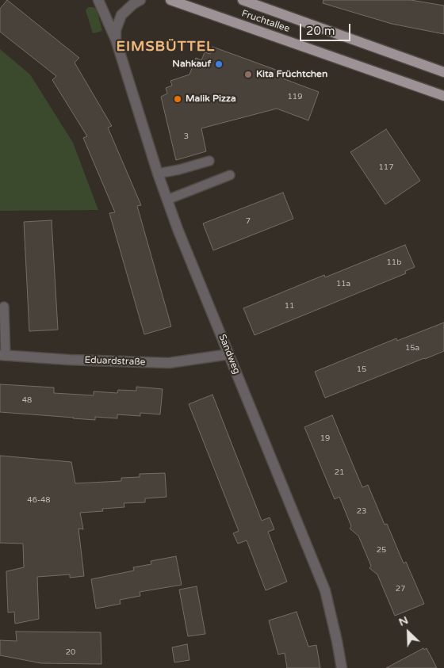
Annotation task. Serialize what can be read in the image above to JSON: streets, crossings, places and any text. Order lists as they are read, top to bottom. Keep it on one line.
{"streets":{"main road":["Fruchtallee"],"street":["Sandweg","Eduardstraße"]},"crossings":[["Sandweg","Eduardstraße"]],"districts":["EIMSBÜTTEL"],"places":["Nahkauf","Kita Früchtchen","Malik Pizza"],"house_numbers":["119","3","117","7","11b","11a","11","15a","15","48","19","21","46-48","23","25","27","20"],"scale_bar":"20 m","north":"top left"}
